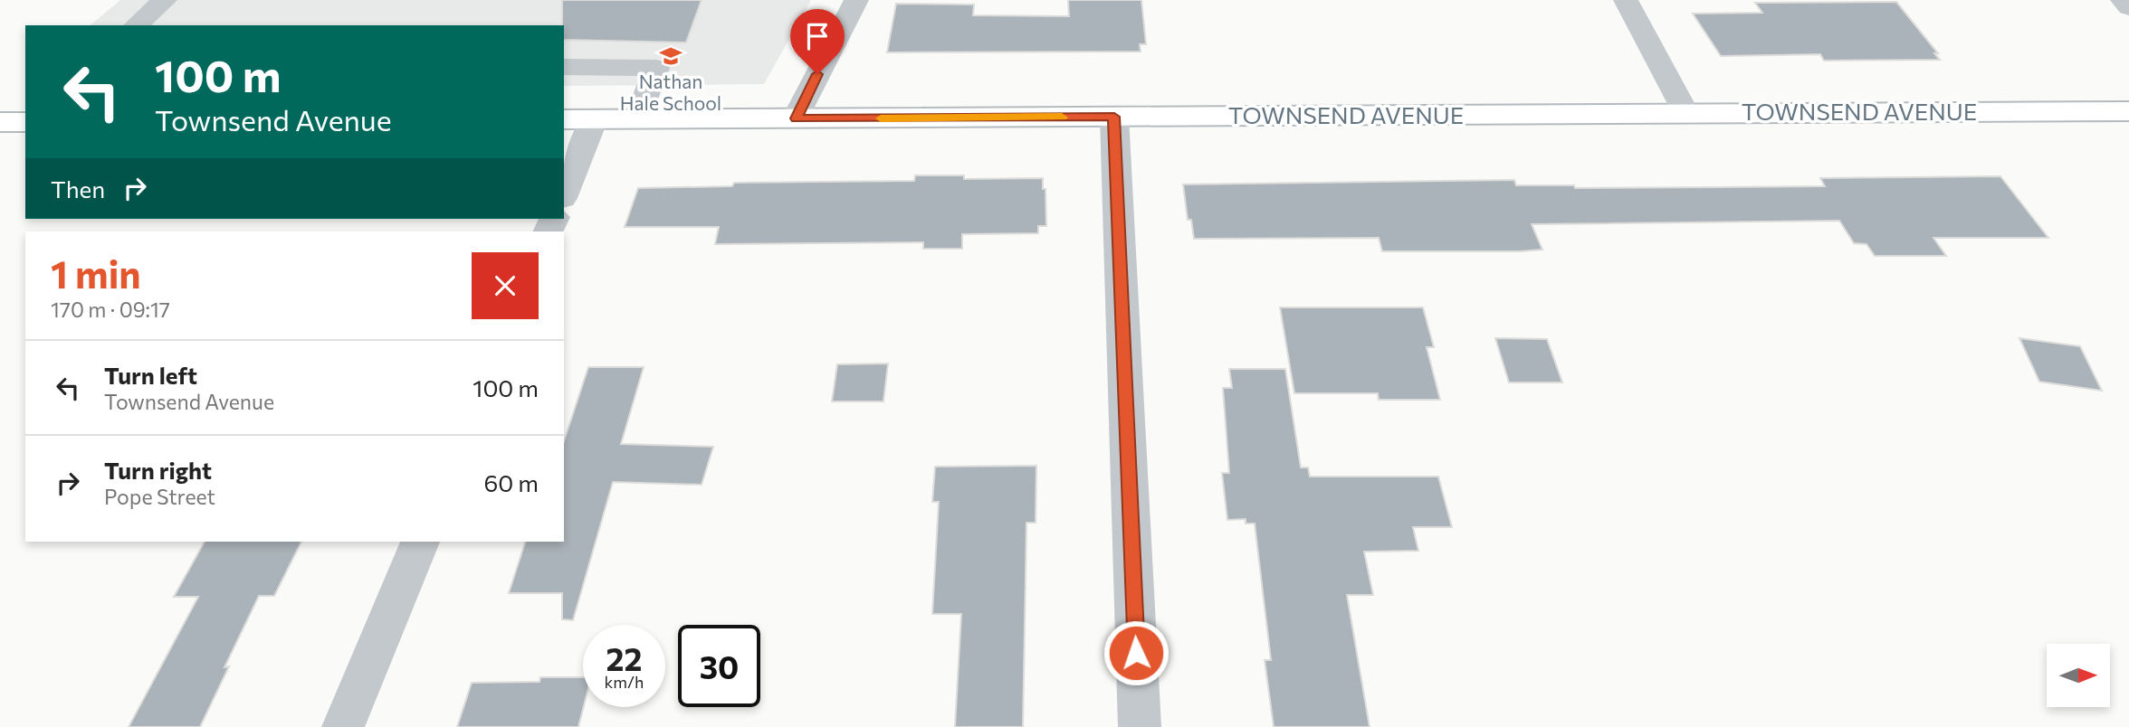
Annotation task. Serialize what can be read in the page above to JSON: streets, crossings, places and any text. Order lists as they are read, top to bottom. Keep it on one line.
{"streets":{"main road":["TOWNSEND AVENUE"]},"places":{"school or university":["Nathan Hale School"]},"north":"right","page":{"turn":["100 m","Townsend Avenue"],"then":"Then","heading":["1 min","170 m · 09:17"],"list":[{"name":"Turn left","note":"Townsend Avenue","value":"100 m"},{"name":"Turn right","note":"Pope Street","value":"60 m"}],"speed":"22 km/h","limit":"30"}}
